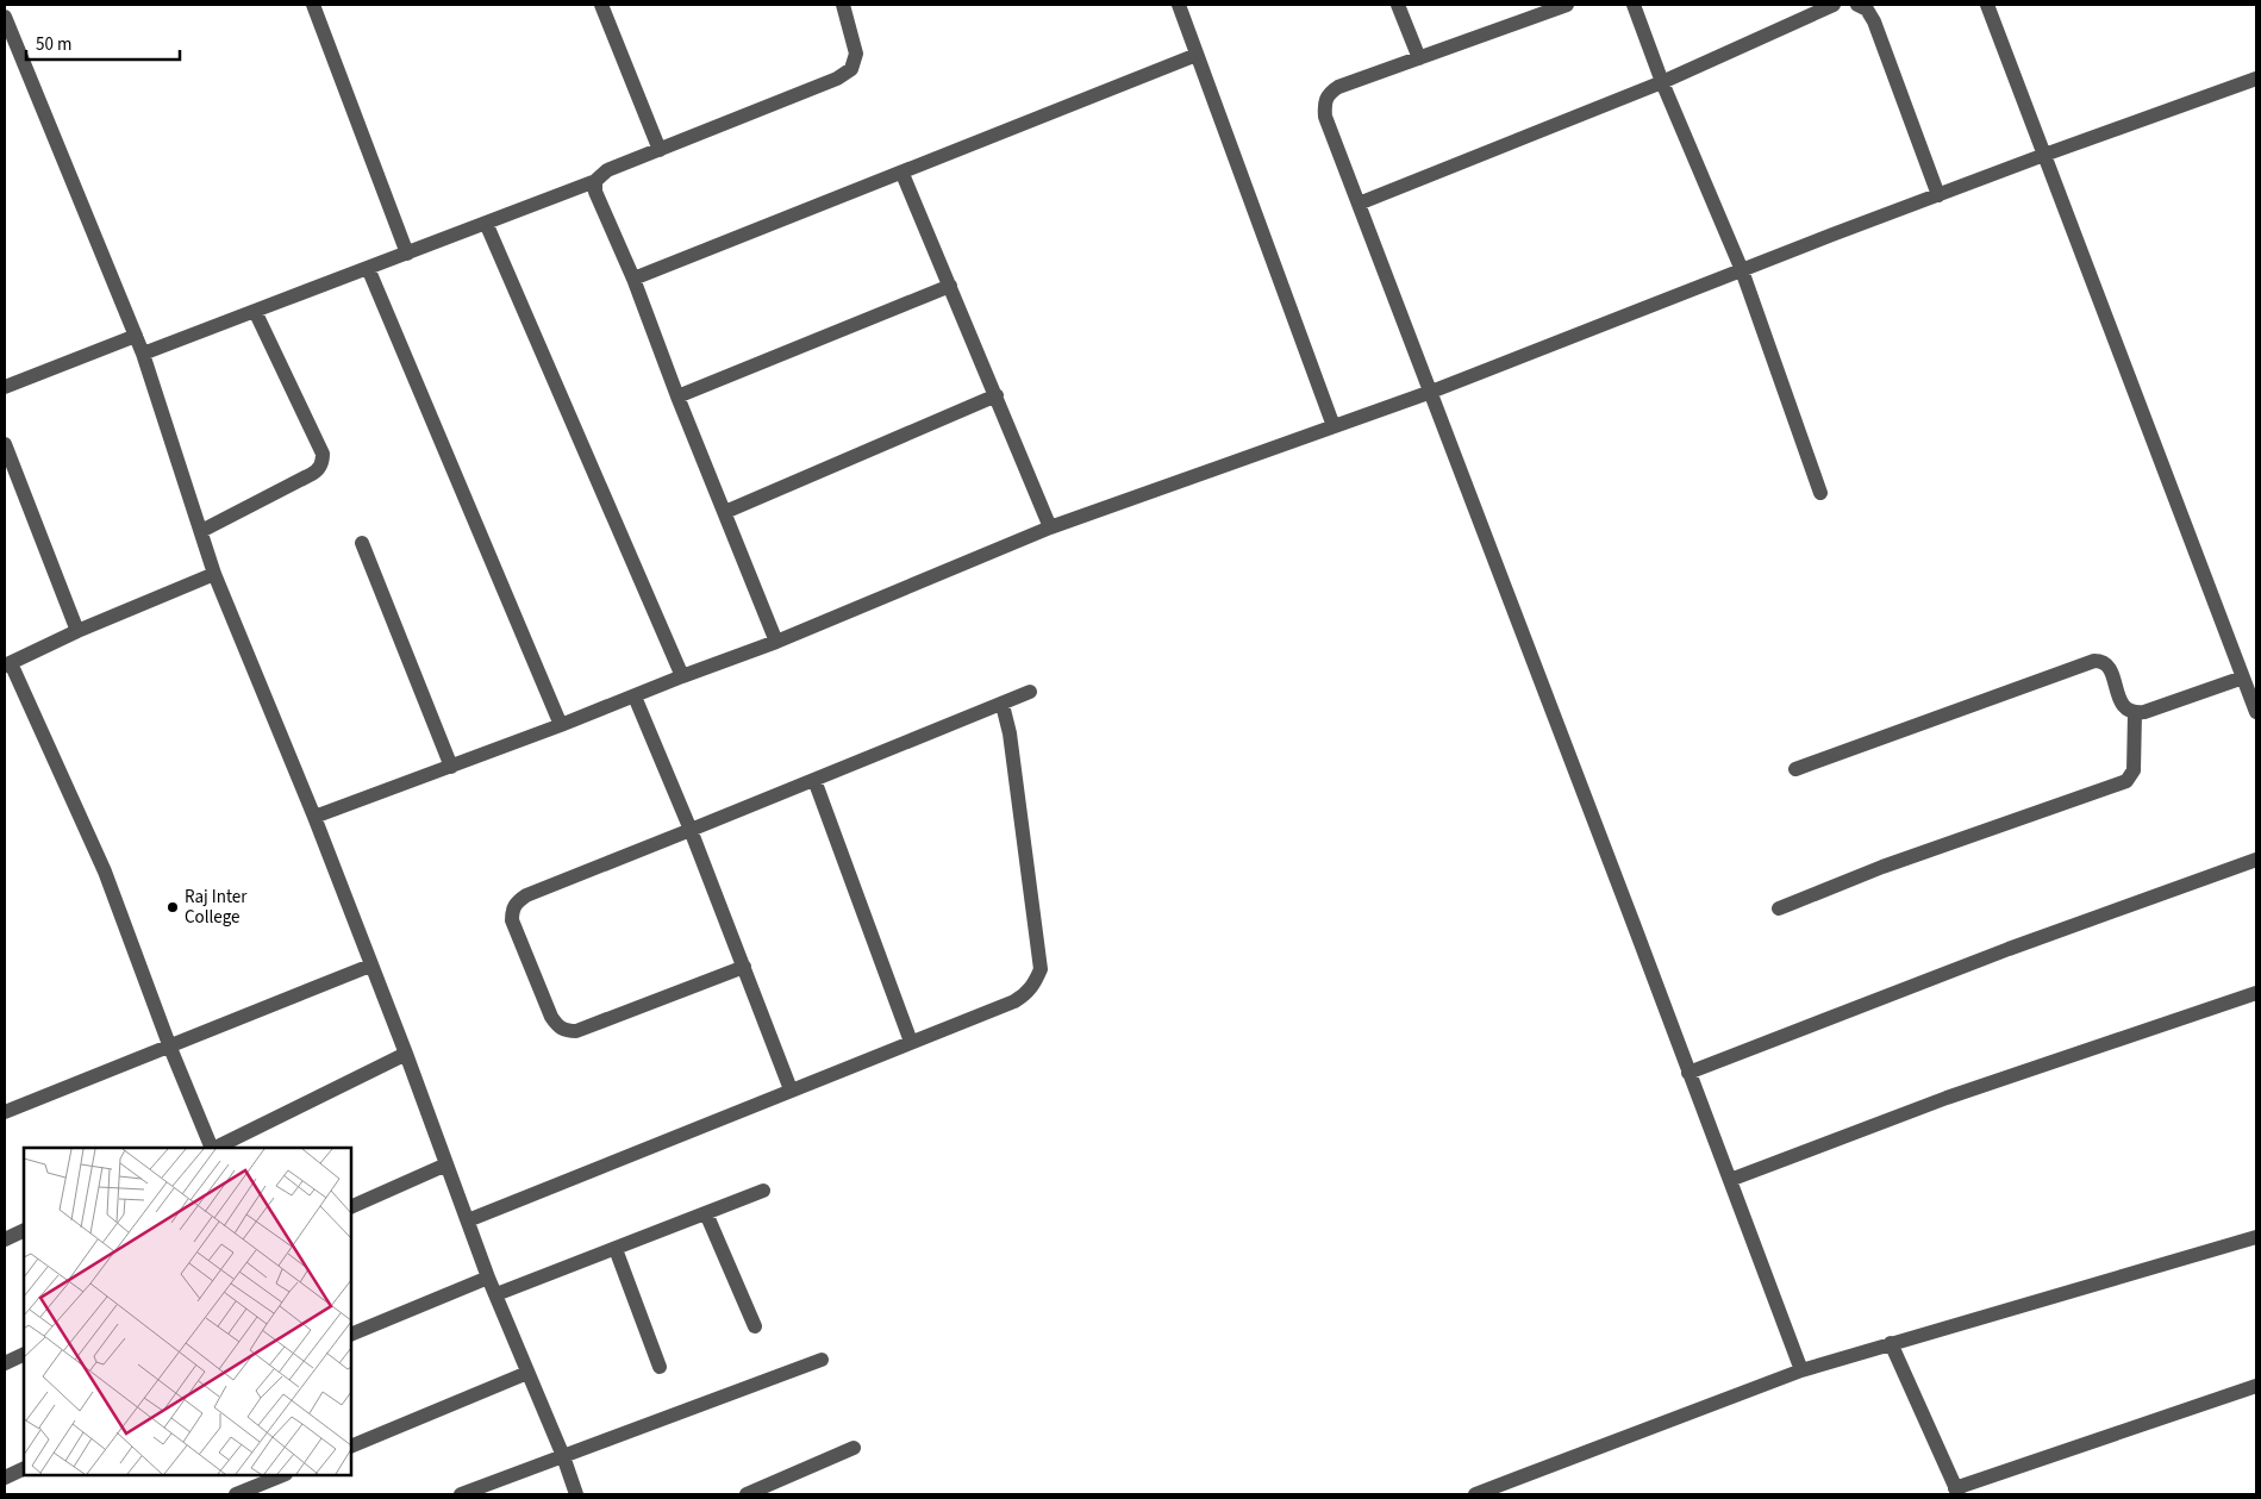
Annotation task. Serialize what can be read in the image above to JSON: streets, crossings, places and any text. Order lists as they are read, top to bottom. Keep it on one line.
{"places":["Raj Inter College"],"scale_bar":"50 m"}
